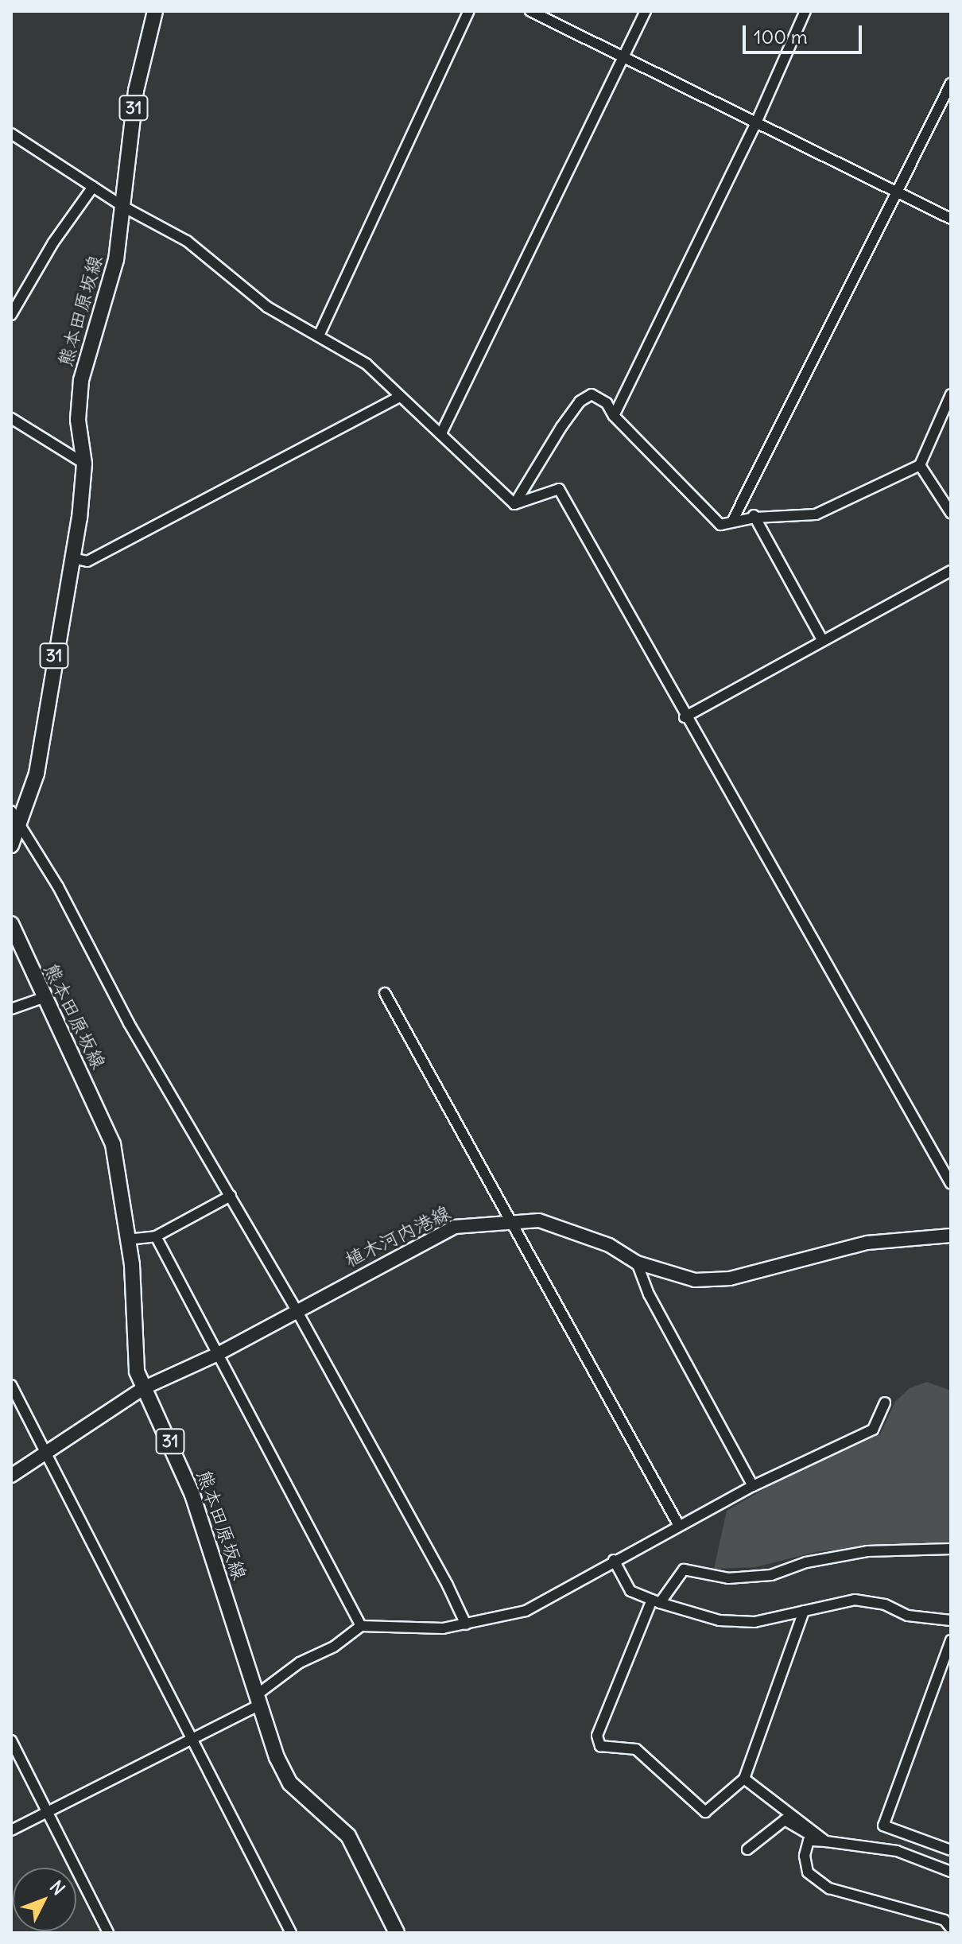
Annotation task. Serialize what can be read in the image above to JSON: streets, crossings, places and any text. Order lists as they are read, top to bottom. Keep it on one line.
{"streets":{"main road":["31","熊本田原坂線","植木河内港線"]},"crossings":[["熊本田原坂線","植木河内港線"]],"scale_bar":"100 m","north":"top right"}
